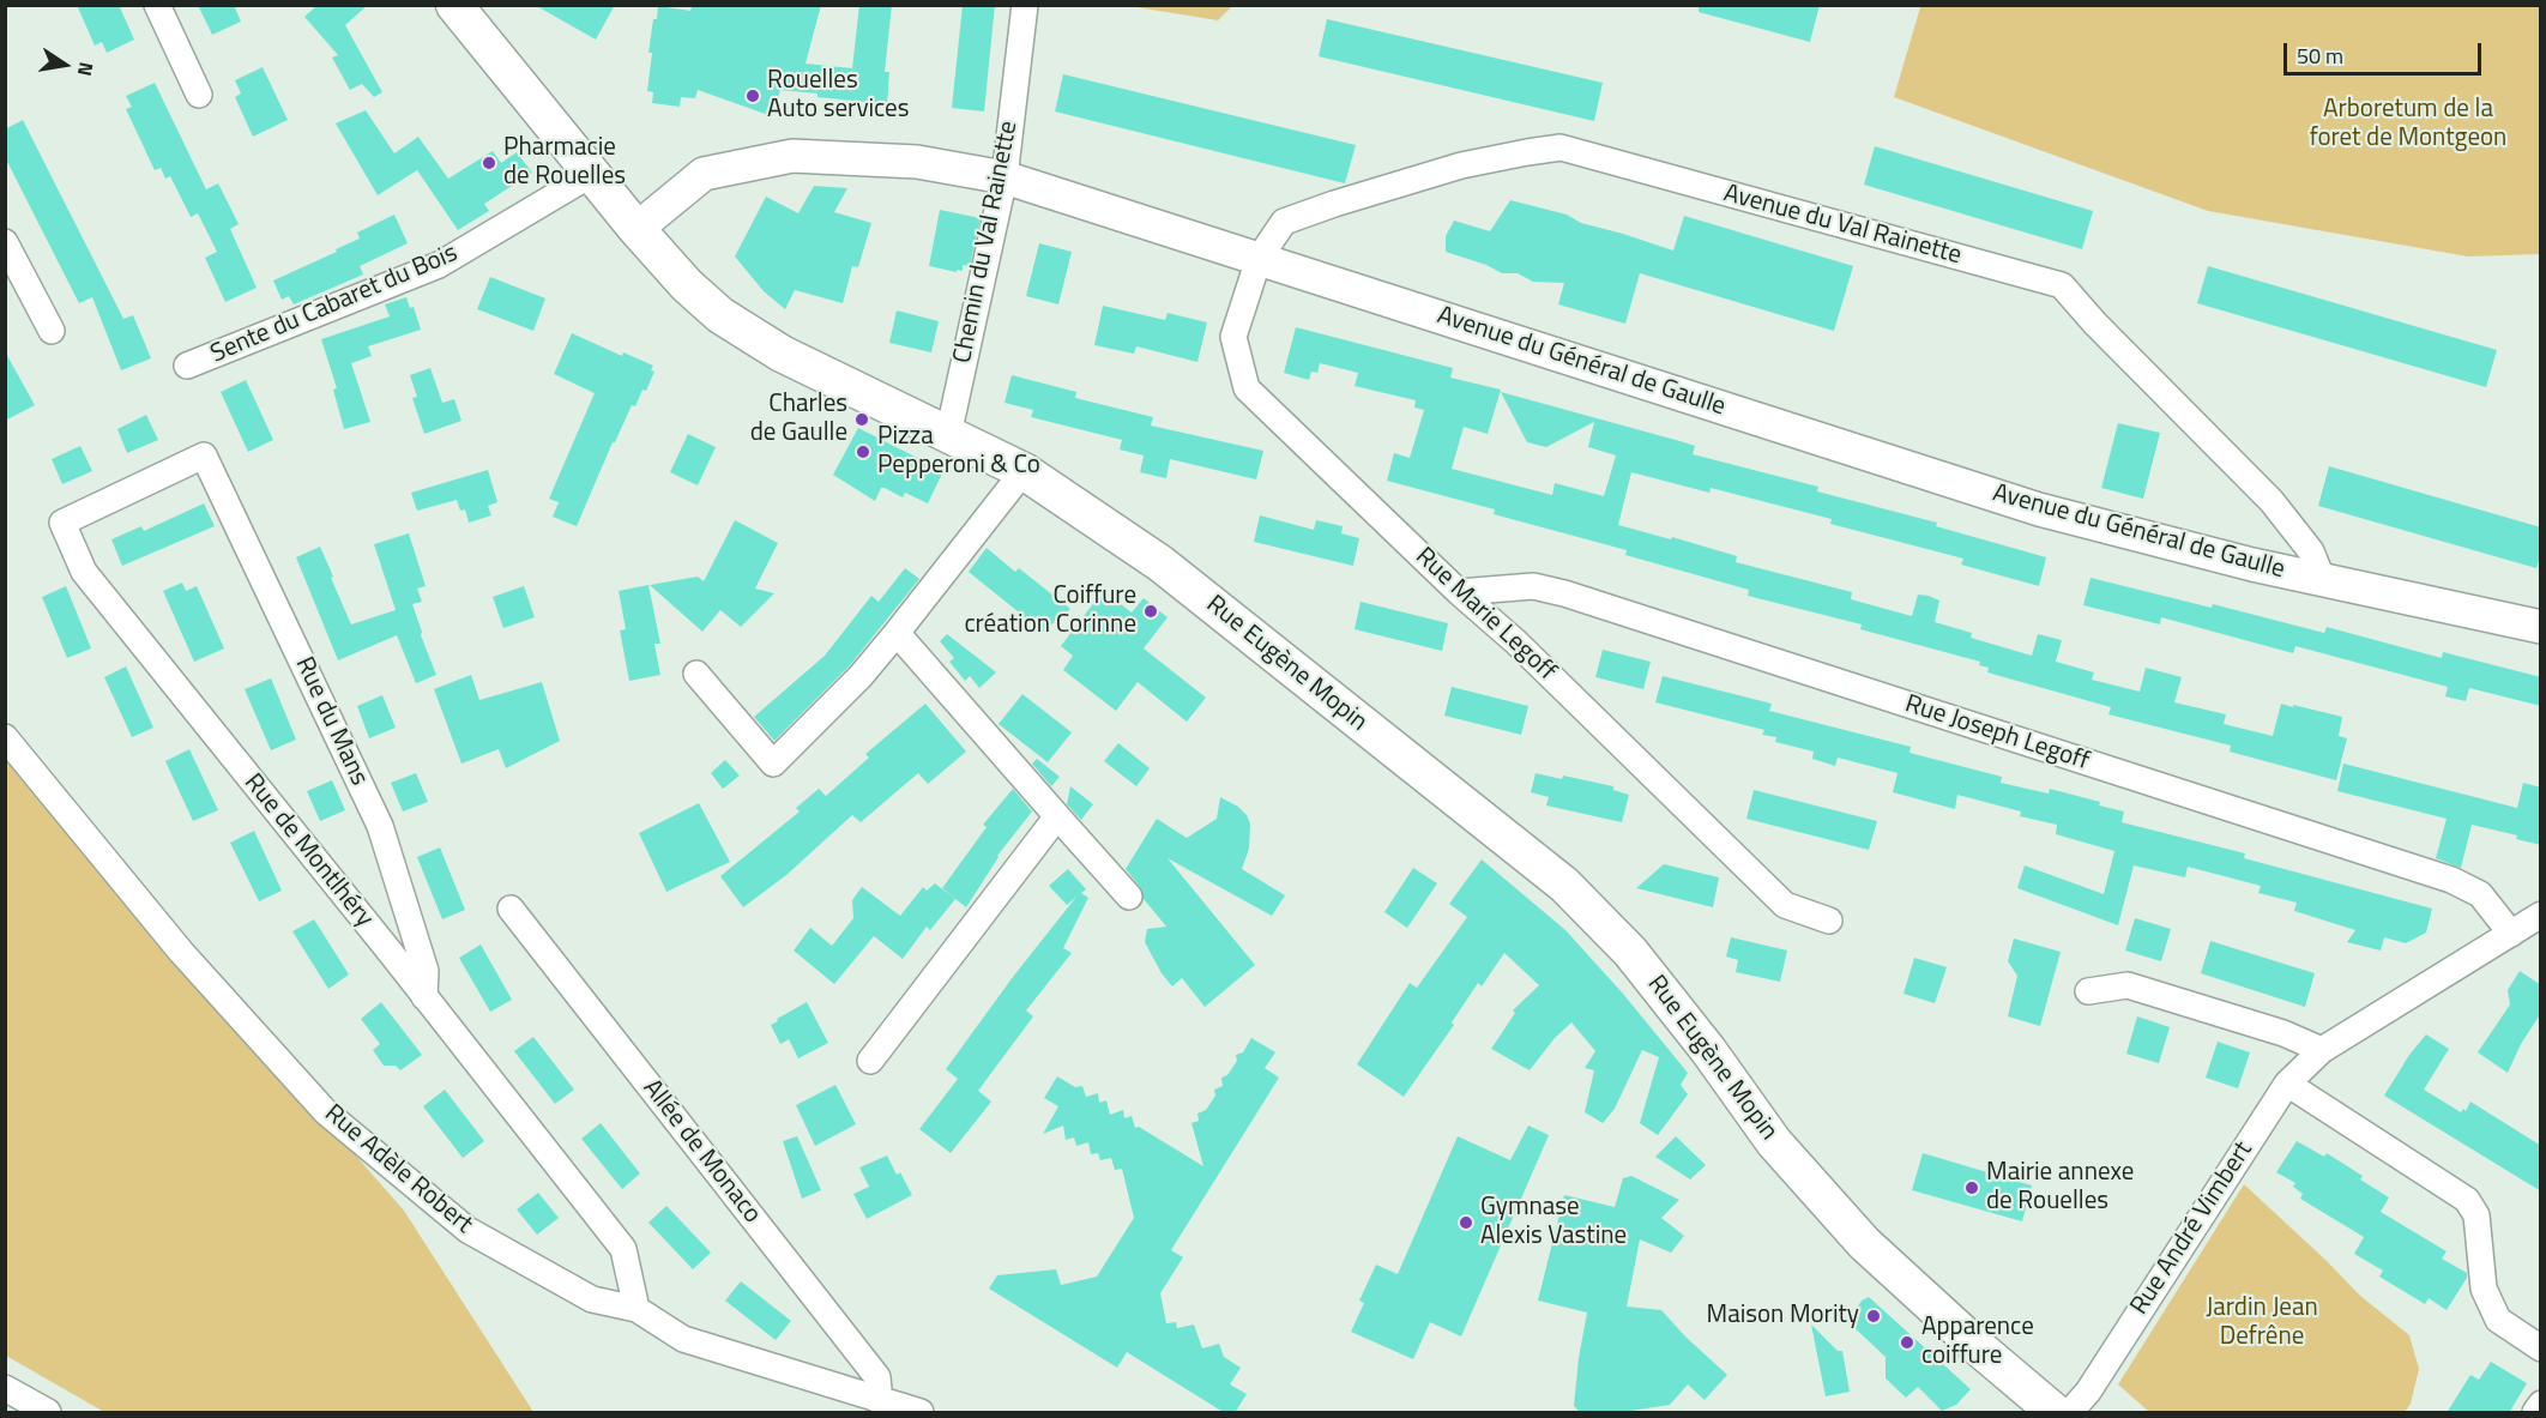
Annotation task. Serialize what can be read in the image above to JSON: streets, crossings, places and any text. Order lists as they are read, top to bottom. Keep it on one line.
{"streets":{"main road":["Rue Eugène Mopin"],"street":["Avenue du Val Rainette","Chemin du Val Rainette","Sente du Cabaret du Bois","Avenue du Général de Gaulle","Rue Marie Legoff","Rue du Mans","Rue Joseph Legoff","Rue de Montlhéry","Allée de Monaco","Rue Adèle Robert","Rue André Vimbert"]},"crossings":[["Avenue du Val Rainette","Avenue du Général de Gaulle"],["Avenue du Val Rainette","Rue Marie Legoff"],["Chemin du Val Rainette","Avenue du Général de Gaulle"],["Chemin du Val Rainette","Rue Eugène Mopin"],["Sente du Cabaret du Bois","Rue Eugène Mopin"],["Avenue du Général de Gaulle","Rue Marie Legoff"],["Avenue du Général de Gaulle","Rue Eugène Mopin"],["Rue Marie Legoff","Rue Joseph Legoff"],["Rue du Mans","Rue de Montlhéry"],["Rue Joseph Legoff","Rue André Vimbert"],["Rue de Montlhéry","Rue Adèle Robert"],["Allée de Monaco","Rue Adèle Robert"]],"parks":["Arboretum de la foret de Montgeon","Jardin Jean Defrêne"],"places":["Rouelles Auto services","Pharmacie de Rouelles","Charles de Gaulle","Pizza Pepperoni & Co","Coiffure création Corinne","Mairie annexe de Rouelles","Gymnase Alexis Vastine","Maison Mority","Apparence coiffure"],"scale_bar":"50 m","north":"right"}
